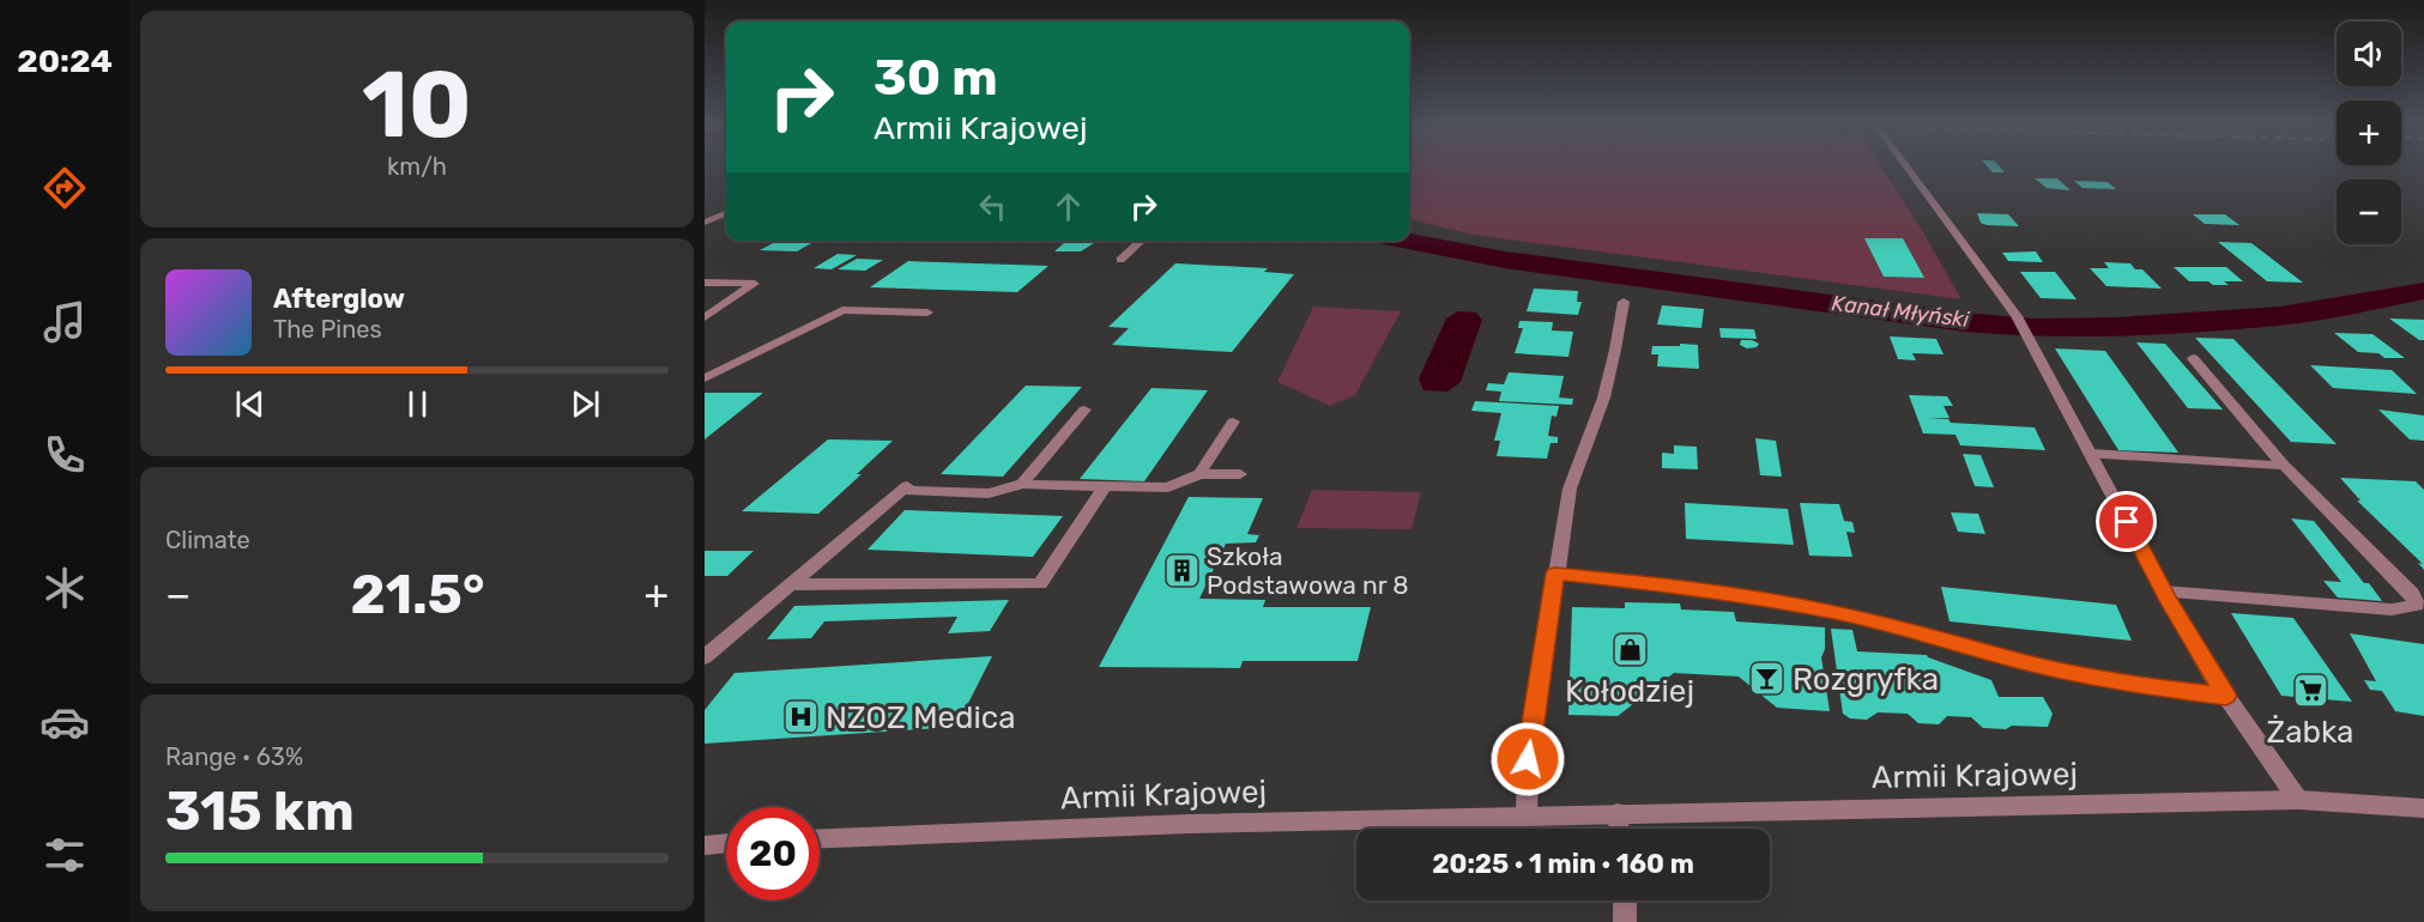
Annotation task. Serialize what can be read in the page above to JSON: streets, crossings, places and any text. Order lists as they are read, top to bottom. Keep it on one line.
{"streets":{"street":["Armii Krajowej"]},"water":["Kanał Młyński"],"places":{"building":["Szkoła Podstawowa nr 8"],"shop":["Kołodziej"],"bar":["Rozgryfka"],"supermarket":["Żabka"],"hospital":["NZOZ Medica"]},"page":{"tabs":"20:24","tile":[["10","km/h"],"Climate",["Range · 63%","315 km"]],"map_buttons":["+","−"],"turn":["30 m","Armii Krajowej"],"song":["Afterglow","The Pines"],"heat":["−","21.5°","+"],"limit":"20","trip":"20:25 · 1 min · 160 m"}}
